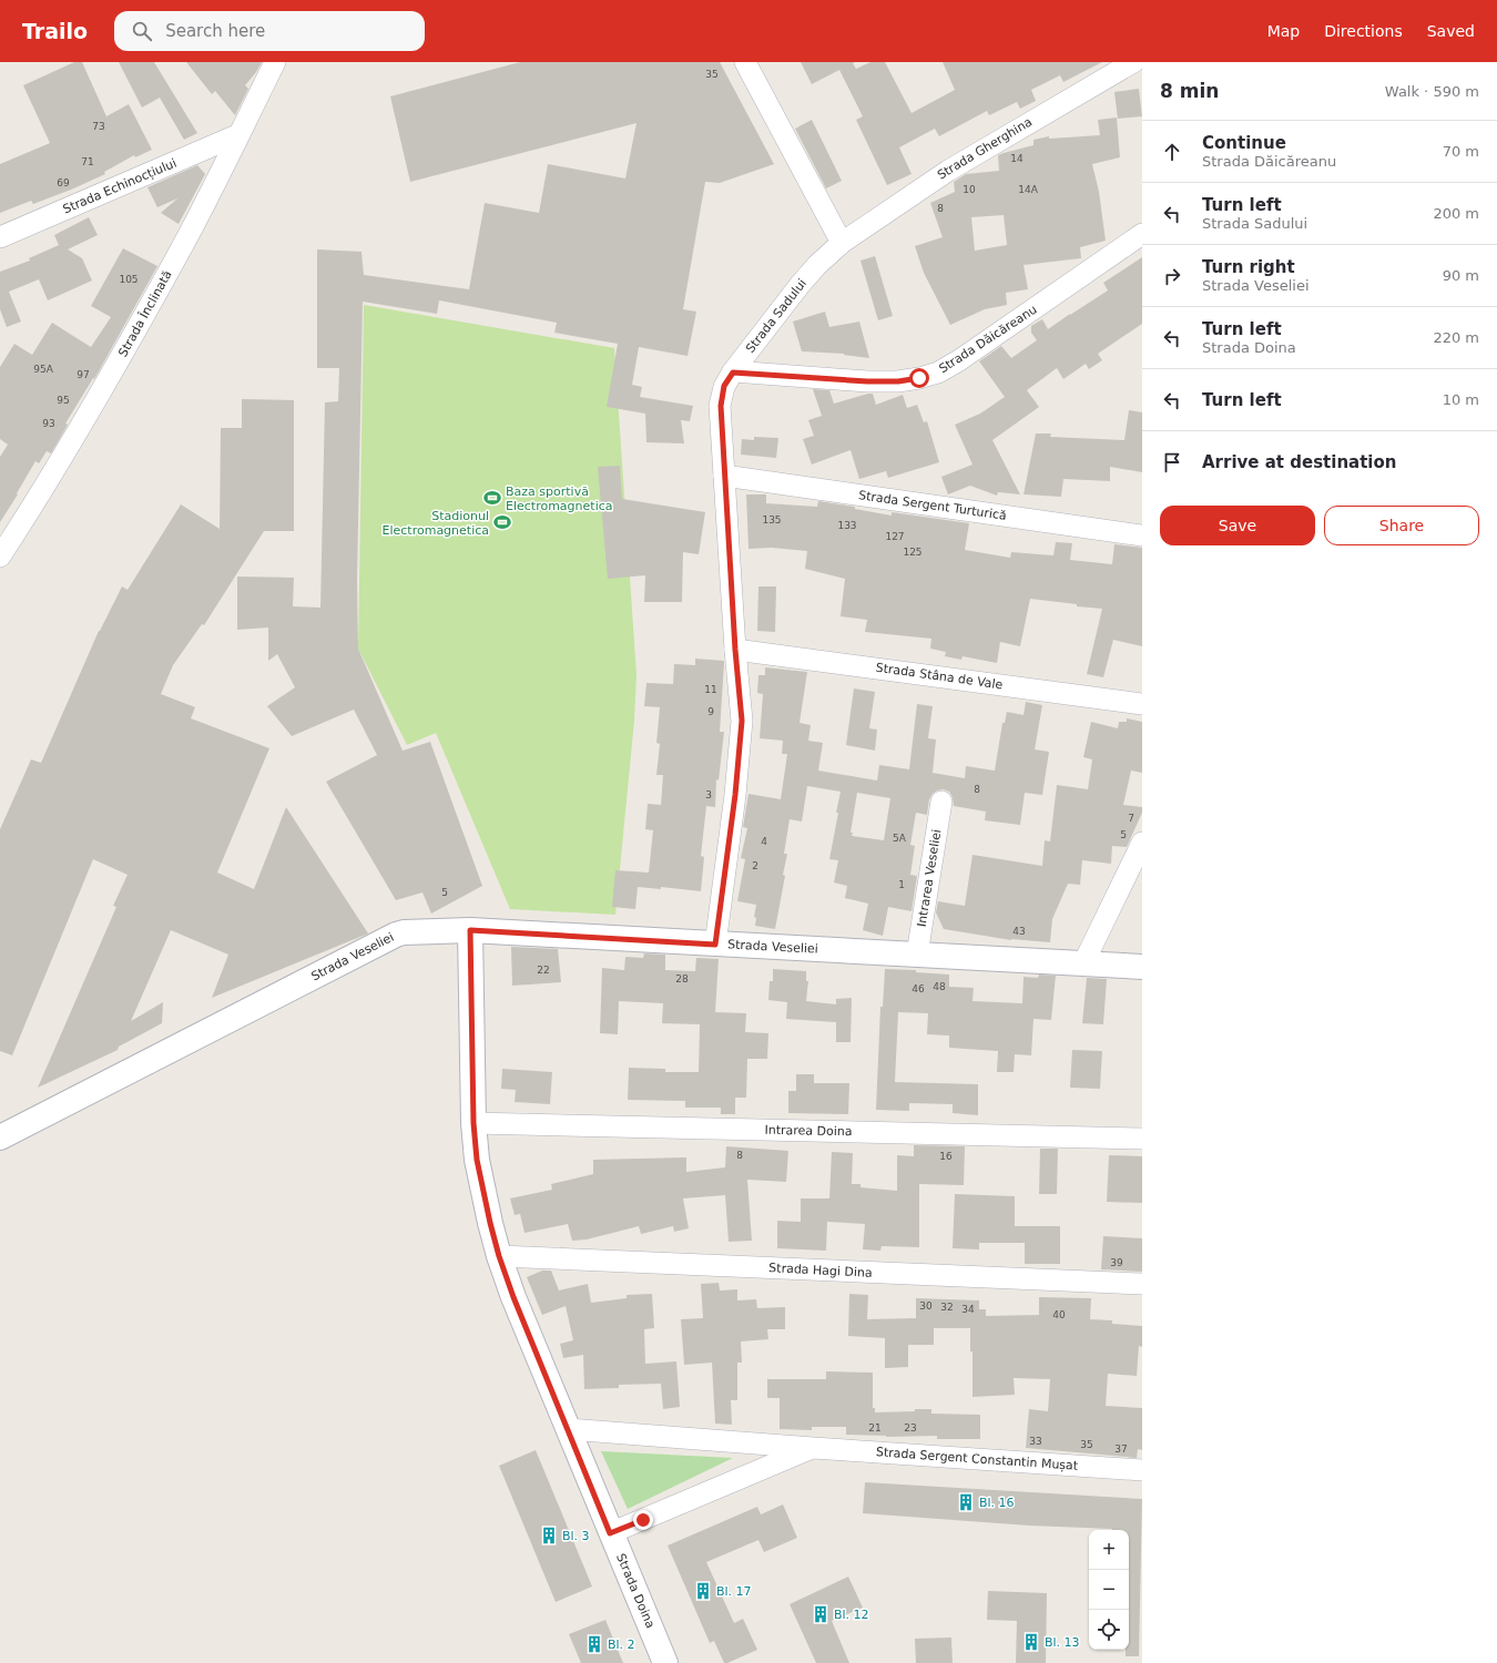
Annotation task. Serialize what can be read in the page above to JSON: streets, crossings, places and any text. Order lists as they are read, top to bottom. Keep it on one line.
{"streets":{"street":["Strada Gherghina","Strada Echinocțiului","Strada Înclinată","Strada Sadului","Strada Dăicăreanu","Strada Sergent Turturică","Strada Stâna de Vale","Intrarea Veseliei","Strada Veseliei","Intrarea Doina","Strada Hagi Dina","Strada Sergent Constantin Mușat","Strada Doina"]},"crossings":[["Strada Gherghina","Strada Sadului"],["Strada Echinocțiului","Strada Înclinată"],["Strada Sadului","Strada Dăicăreanu"],["Strada Sadului","Strada Sergent Turturică"],["Strada Sadului","Strada Stâna de Vale"],["Strada Sadului","Strada Veseliei"],["Intrarea Veseliei","Strada Veseliei"],["Strada Veseliei","Strada Doina"],["Intrarea Doina","Strada Doina"],["Strada Hagi Dina","Strada Doina"],["Strada Sergent Constantin Mușat","Strada Doina"]],"places":{"sports":["Baza sportivă Electromagnetica","Stadionul Electromagnetica"],"building":["Bl. 16","Bl. 3","Bl. 17","Bl. 12","Bl. 13","Bl. 2"]},"house_numbers":["35","73","14","71","69","10","14A","8","105","95A","97","95","93","135","133","127","125","11","9","8","3","7","5","5A","4","2","1","5","43","22","28","48","46","8","16","39","30","32","34","40","21","23","33","35","37"],"page":{"header":"Trailo","search":"Search here","nav":["Map","Directions","Saved"],"heading":["8 min","Walk · 590 m"],"list":[["Continue","Strada Dăicăreanu","70 m"],["Turn left","Strada Sadului","200 m"],["Turn right","Strada Veseliei","90 m"],["Turn left","Strada Doina","220 m"],["Turn left","10 m"],"Arrive at destination"],"buttons":["Save","Share"],"map_buttons":["+","−"]}}
